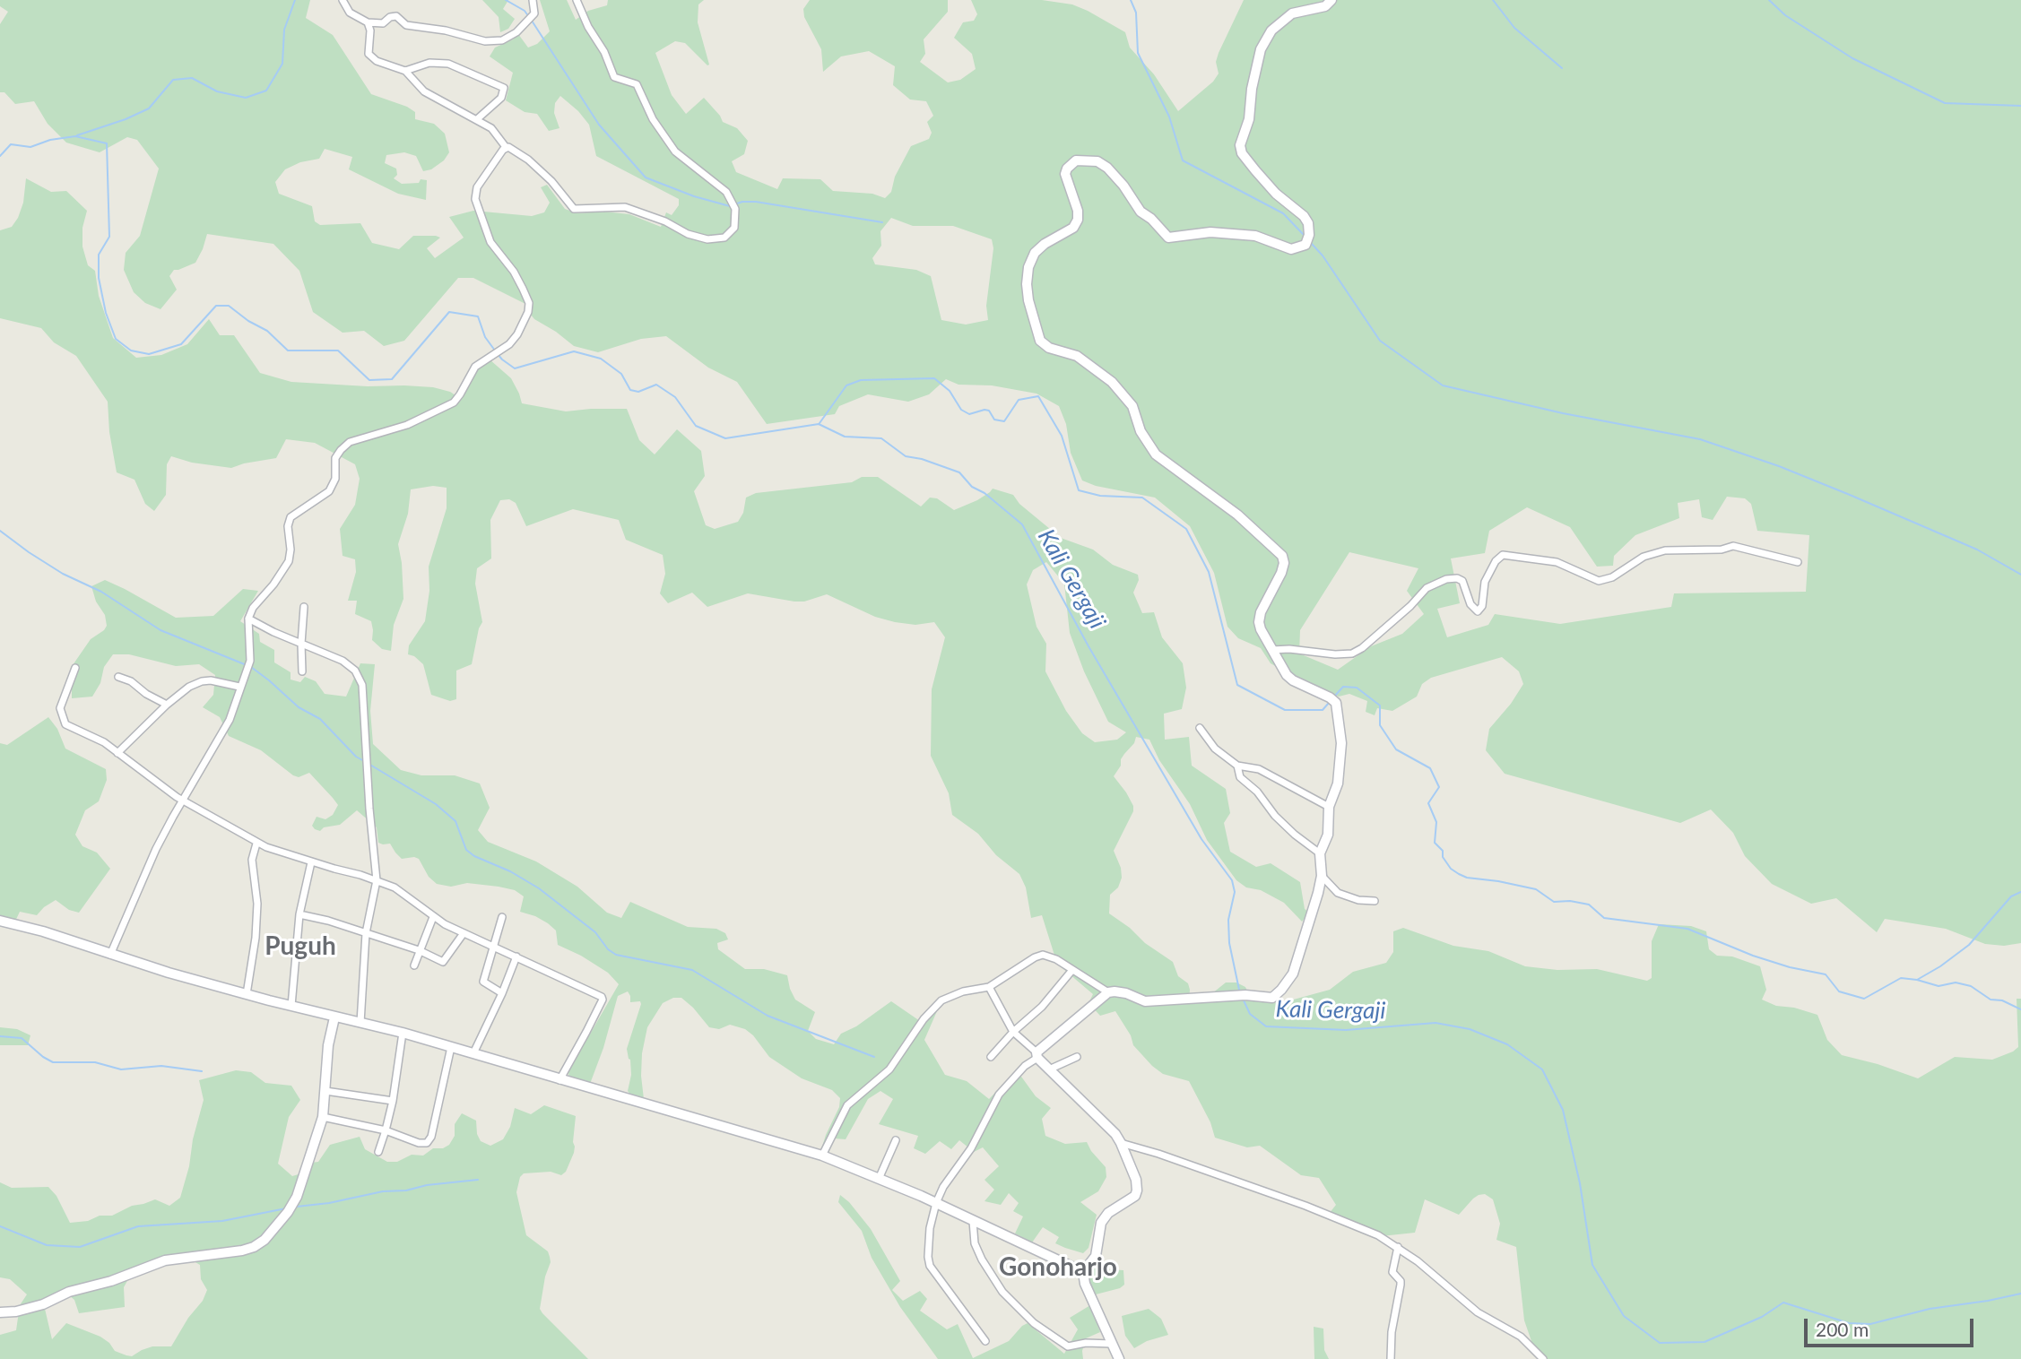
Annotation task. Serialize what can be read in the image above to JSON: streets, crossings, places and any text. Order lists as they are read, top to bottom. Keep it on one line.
{"districts":["Puguh","Gonoharjo"],"water":["Kali Gergaji"],"scale_bar":"200 m"}
